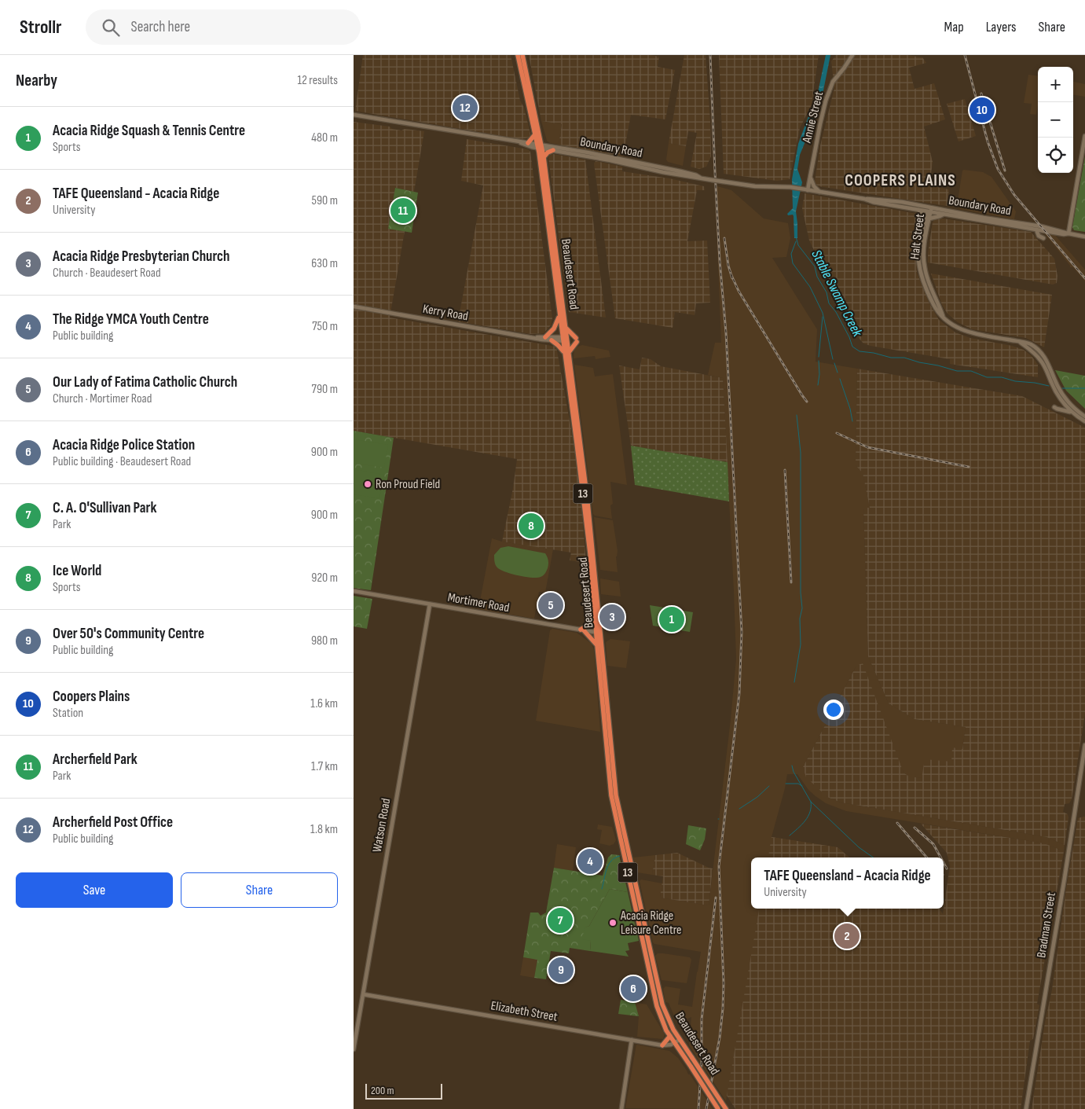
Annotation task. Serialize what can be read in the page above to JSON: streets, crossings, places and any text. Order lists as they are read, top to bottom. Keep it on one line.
{"streets":{"highway":["Beaudesert Road","13"],"main road":["Annie Street","Boundary Road","Halt Street","Kerry Road","Mortimer Road","Watson Road","Bradman Street","Elizabeth Street"]},"crossings":[["Annie Street","Boundary Road"],["Boundary Road","Halt Street"],["Boundary Road","Beaudesert Road"],["Beaudesert Road","Kerry Road"],["Beaudesert Road","Mortimer Road"],["Beaudesert Road","Elizabeth Street"],["Mortimer Road","Watson Road"],["Watson Road","Elizabeth Street"]],"districts":["COOPERS PLAINS"],"water":["Stable Swamp Creek"],"places":["Ron Proud Field","Acacia Ridge Leisure Centre"],"scale_bar":"200 m","page":{"header":"Strollr","search":"Search here","nav":["Map","Layers","Share"],"heading":["Nearby","12 results"],"map_buttons":["+","−"],"pins":["12","10","11","8","5","3","1","4","7","2","9","6"],"list":[{"mark":"1","name":"Acacia Ridge Squash & Tennis Centre","note":"Sports","value":"480 m"},{"mark":"2","name":"TAFE Queensland - Acacia Ridge","note":"University","value":"590 m"},{"mark":"3","name":"Acacia Ridge Presbyterian Church","note":"Church · Beaudesert Road","value":"630 m"},{"mark":"4","name":"The Ridge YMCA Youth Centre","note":"Public building","value":"750 m"},{"mark":"5","name":"Our Lady of Fatima Catholic Church","note":"Church · Mortimer Road","value":"790 m"},{"mark":"6","name":"Acacia Ridge Police Station","note":"Public building · Beaudesert Road","value":"900 m"},{"mark":"7","name":"C. A. O'Sullivan Park","note":"Park","value":"900 m"},{"mark":"8","name":"Ice World","note":"Sports","value":"920 m"},{"mark":"9","name":"Over 50's Community Centre","note":"Public building","value":"980 m"},{"mark":"10","name":"Coopers Plains","note":"Station","value":"1.6 km"},{"mark":"11","name":"Archerfield Park","note":"Park","value":"1.7 km"},{"mark":"12","name":"Archerfield Post Office","note":"Public building","value":"1.8 km"}],"popup":["TAFE Queensland - Acacia Ridge","University"],"buttons":["Save","Share"],"scale":"200 m"}}
